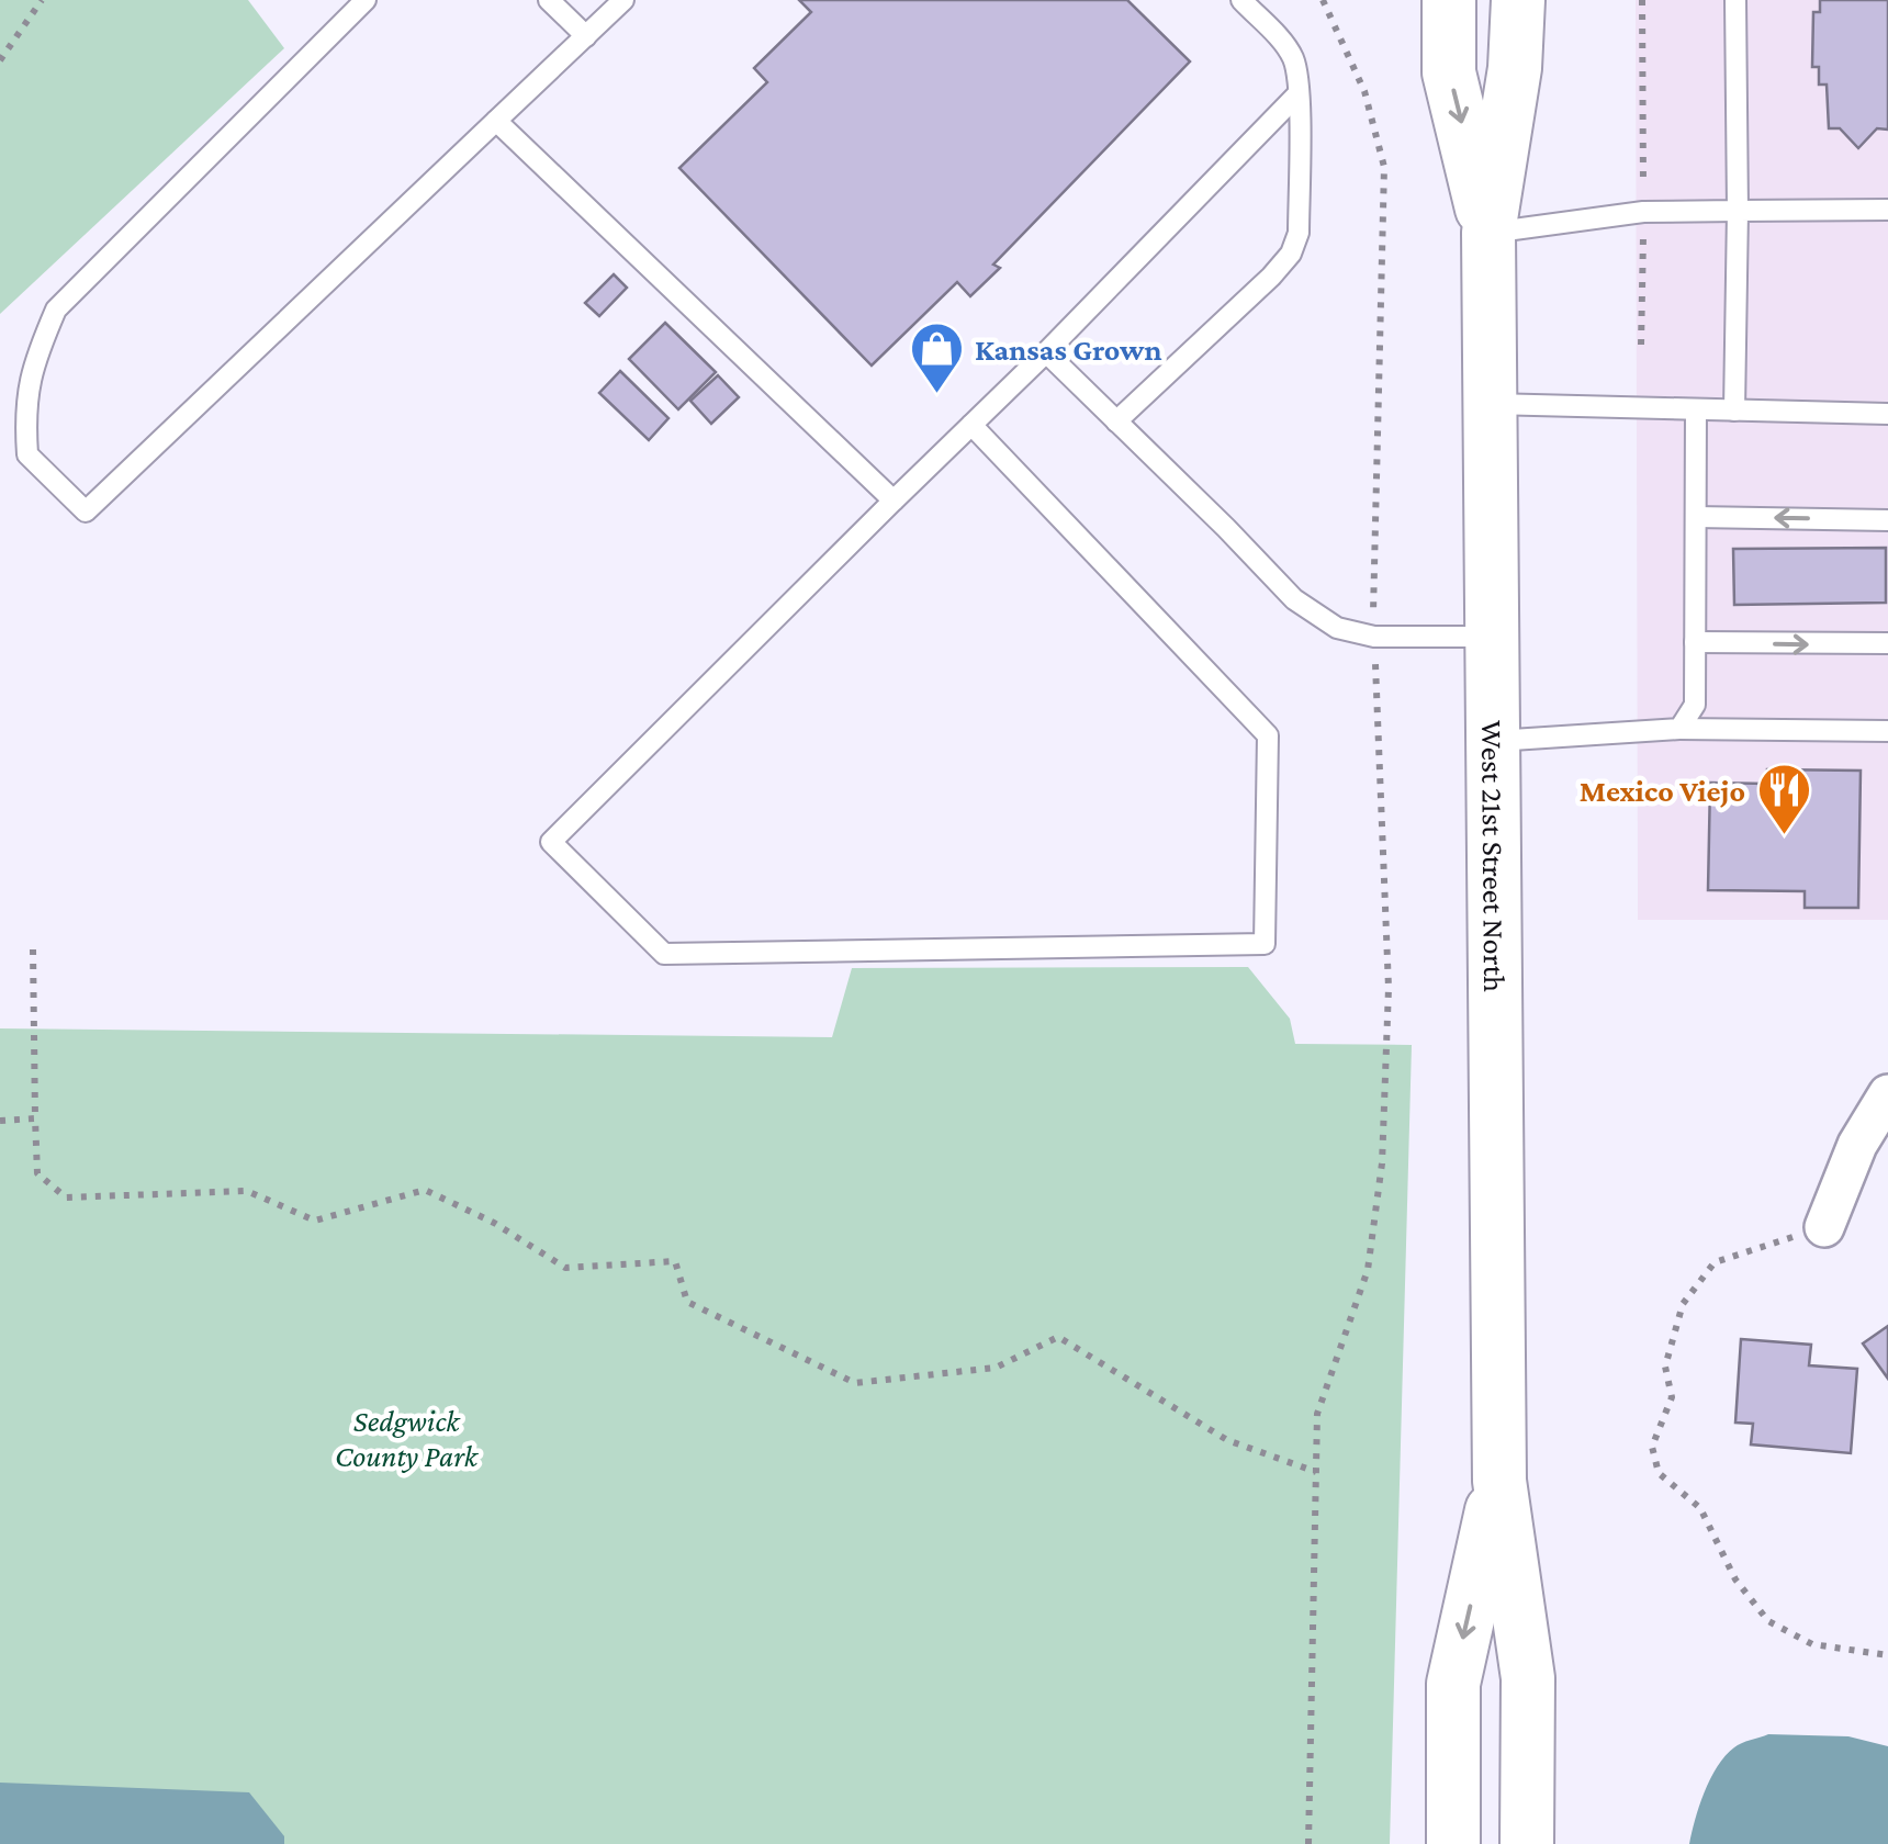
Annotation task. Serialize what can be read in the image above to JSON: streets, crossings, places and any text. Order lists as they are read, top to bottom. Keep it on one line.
{"streets":{"main road":["West 21st Street North"]},"parks":["Sedgwick County Park"],"places":{"shop":["Kansas Grown"],"restaurant":["Mexico Viejo"]}}
